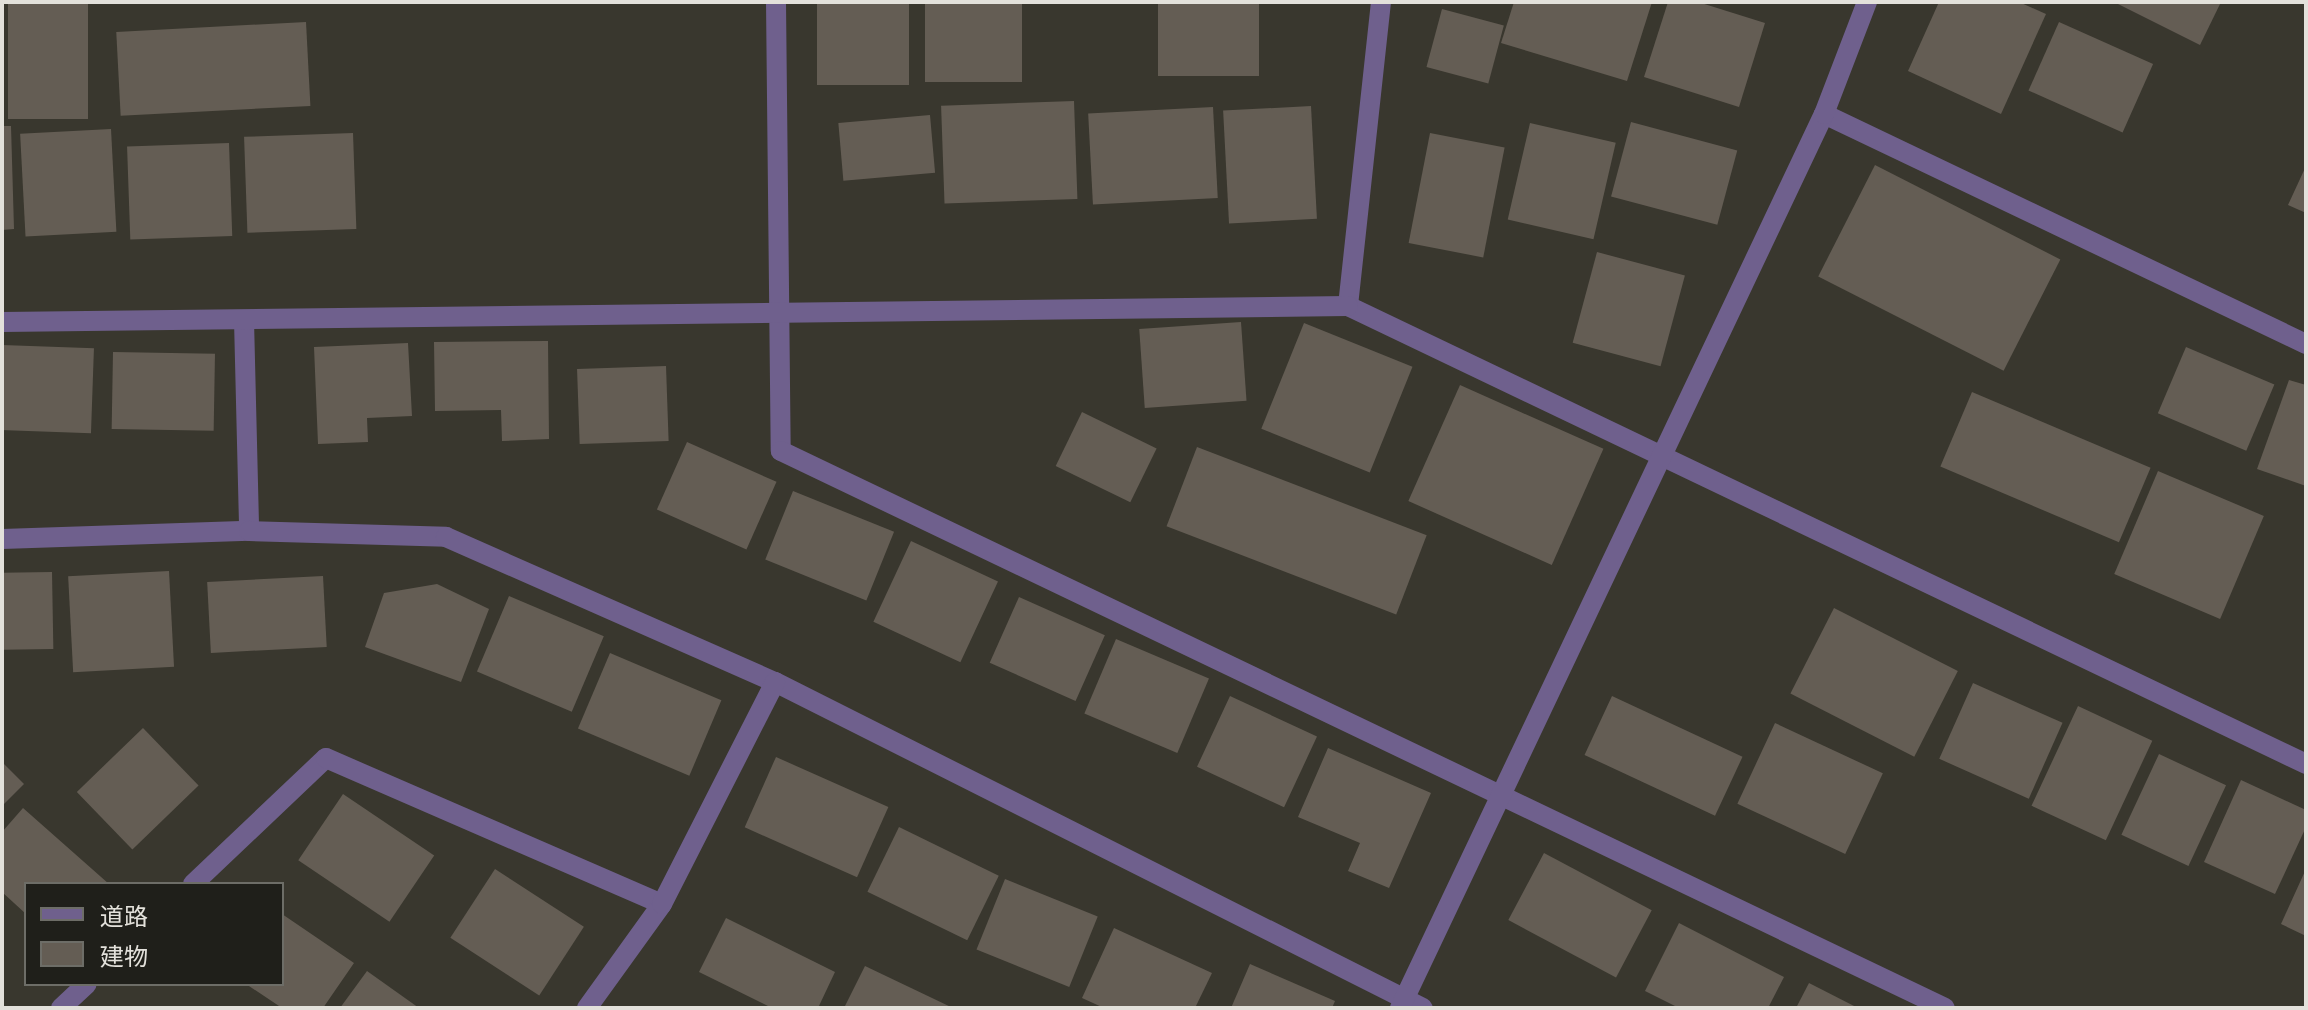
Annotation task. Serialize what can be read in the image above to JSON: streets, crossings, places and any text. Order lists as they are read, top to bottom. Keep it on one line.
{"legend":["道路","建物"]}
